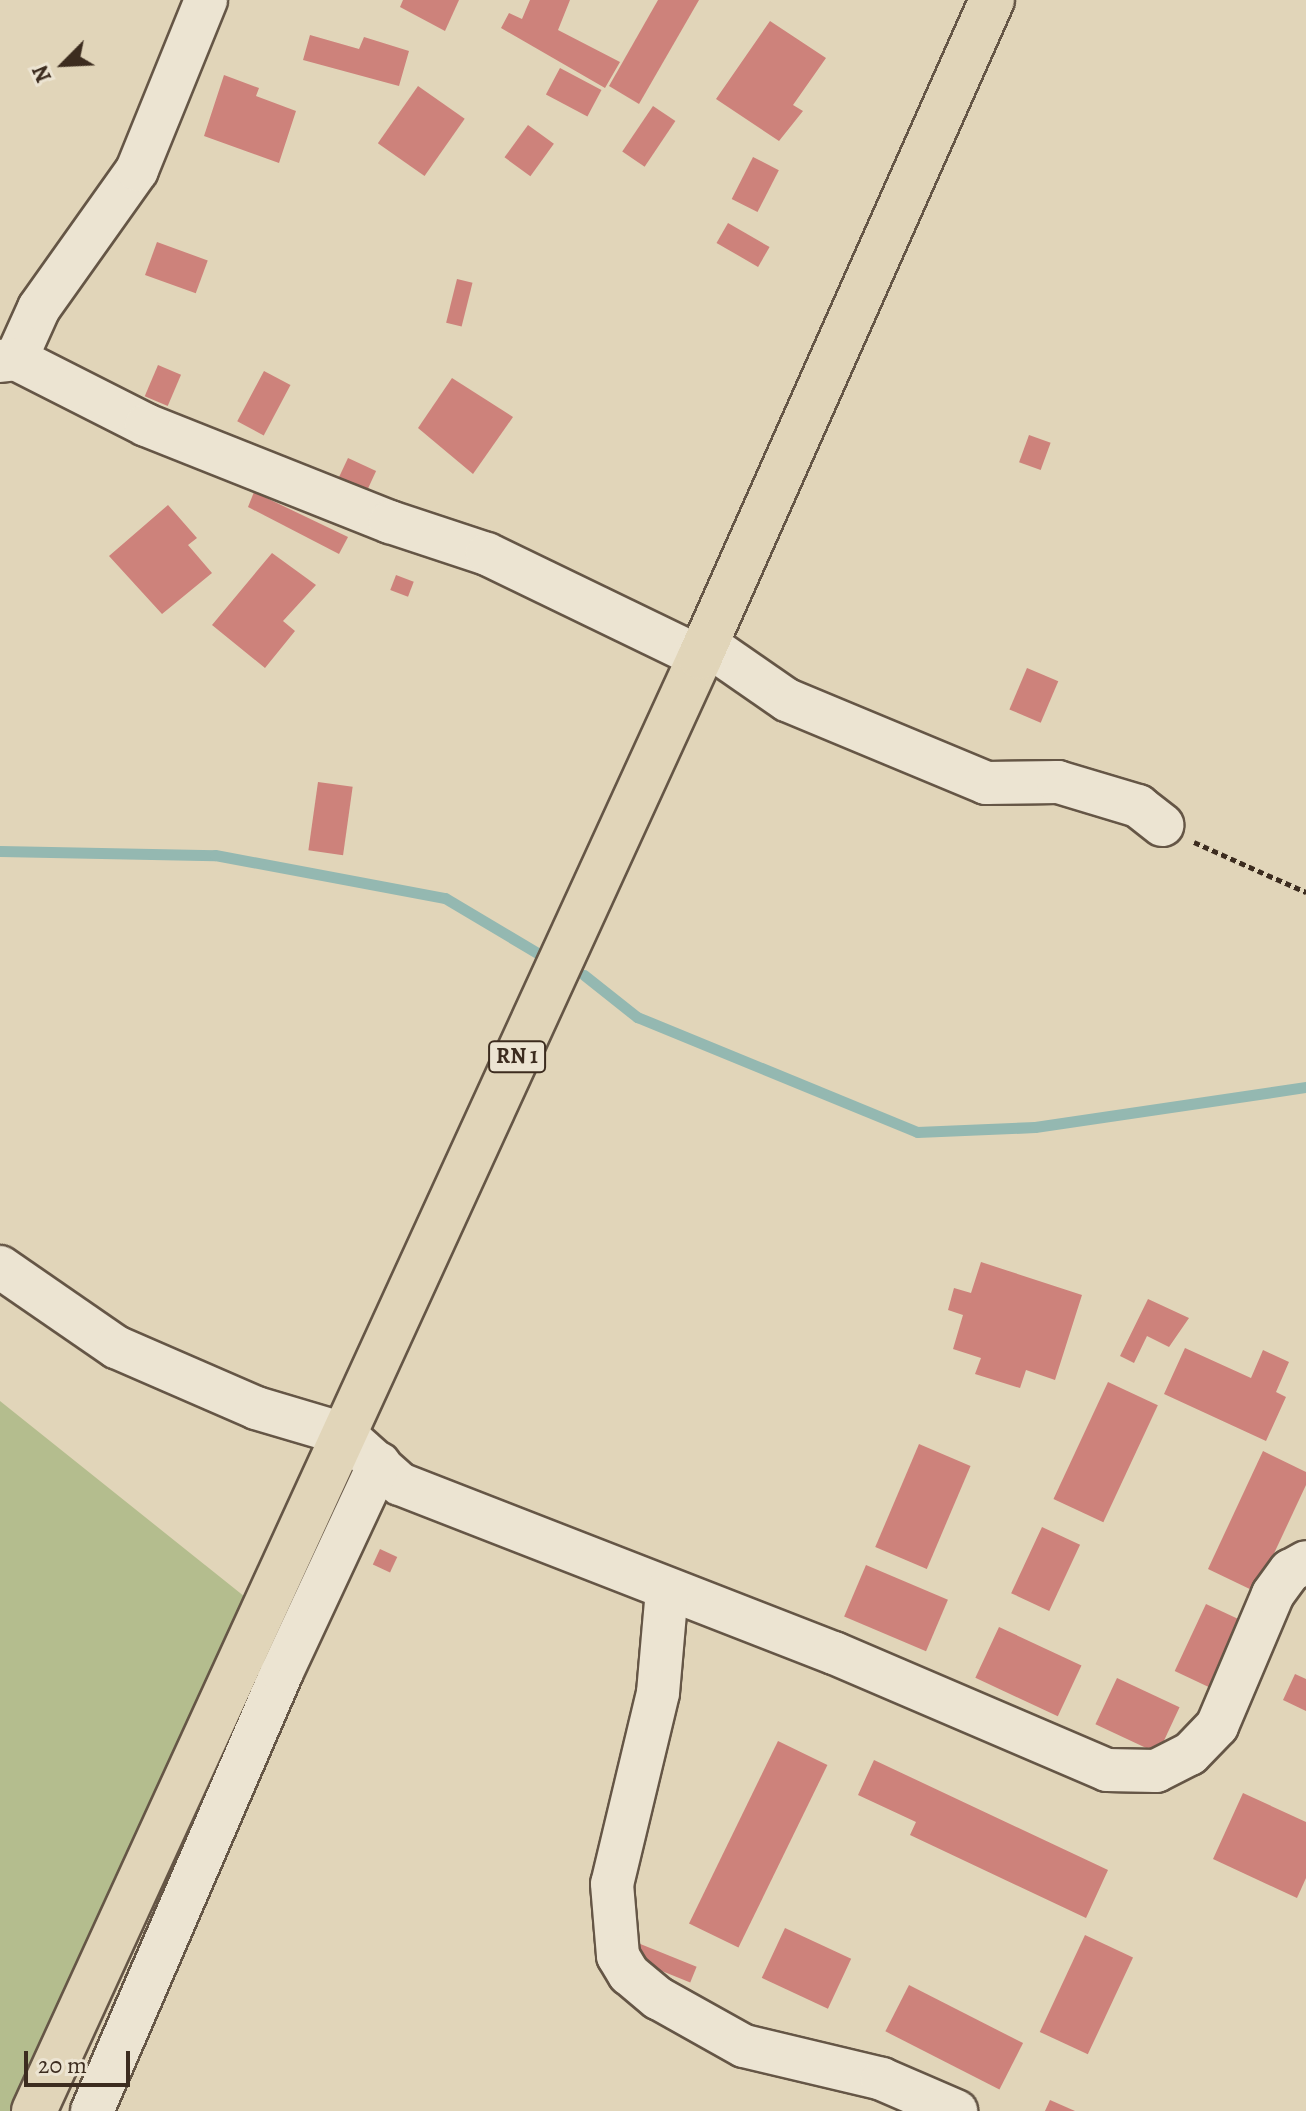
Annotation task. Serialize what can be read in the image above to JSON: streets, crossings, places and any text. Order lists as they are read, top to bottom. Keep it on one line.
{"streets":{"main road":["RN 1"]},"scale_bar":"20 m","north":"bottom left"}
